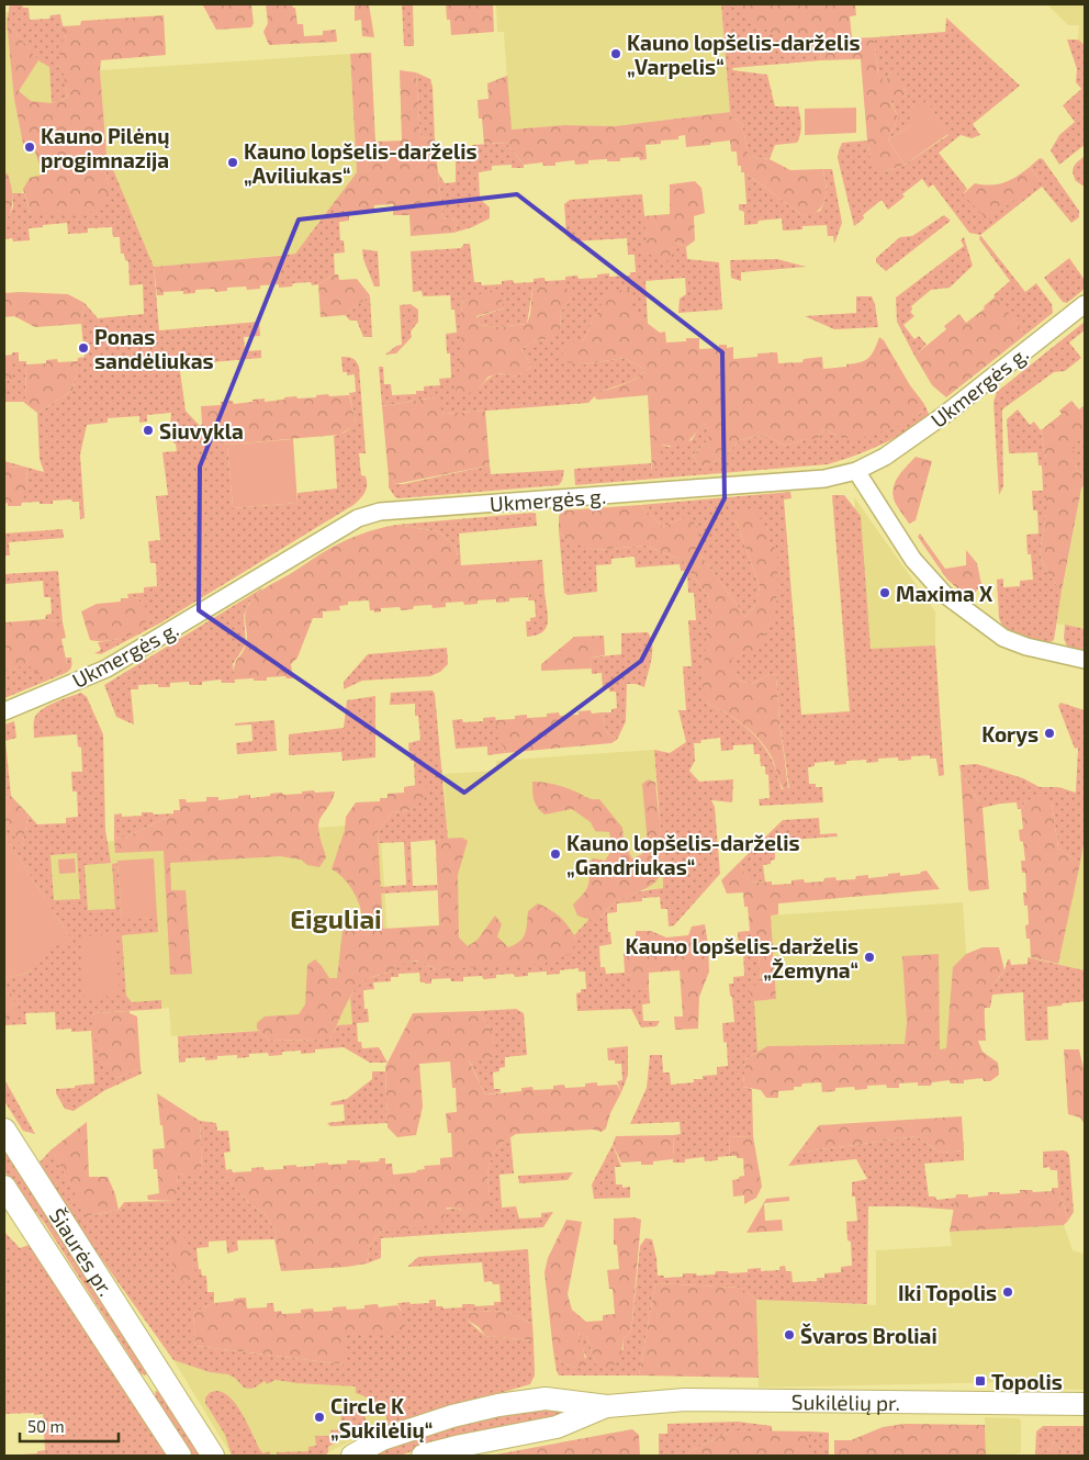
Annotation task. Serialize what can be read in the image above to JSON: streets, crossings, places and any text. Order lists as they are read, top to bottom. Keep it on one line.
{"streets":{"main road":["Šiaurės pr.","Sukilėlių pr."],"street":["Ukmergės g."]},"districts":["Eiguliai"],"places":{"other":["Kauno lopšelis-darželis „Varpelis“","Kauno Pilėnų progimnazija","Kauno lopšelis-darželis „Aviliukas“","Ponas sandėliukas","Siuvykla","Maxima X","Korys","Kauno lopšelis-darželis „Gandriukas“","Kauno lopšelis-darželis „Žemyna“","Iki Topolis","Švaros Broliai","Circle K „Sukilėlių“"],"transit":["Topolis"]},"scale_bar":"50 m"}
